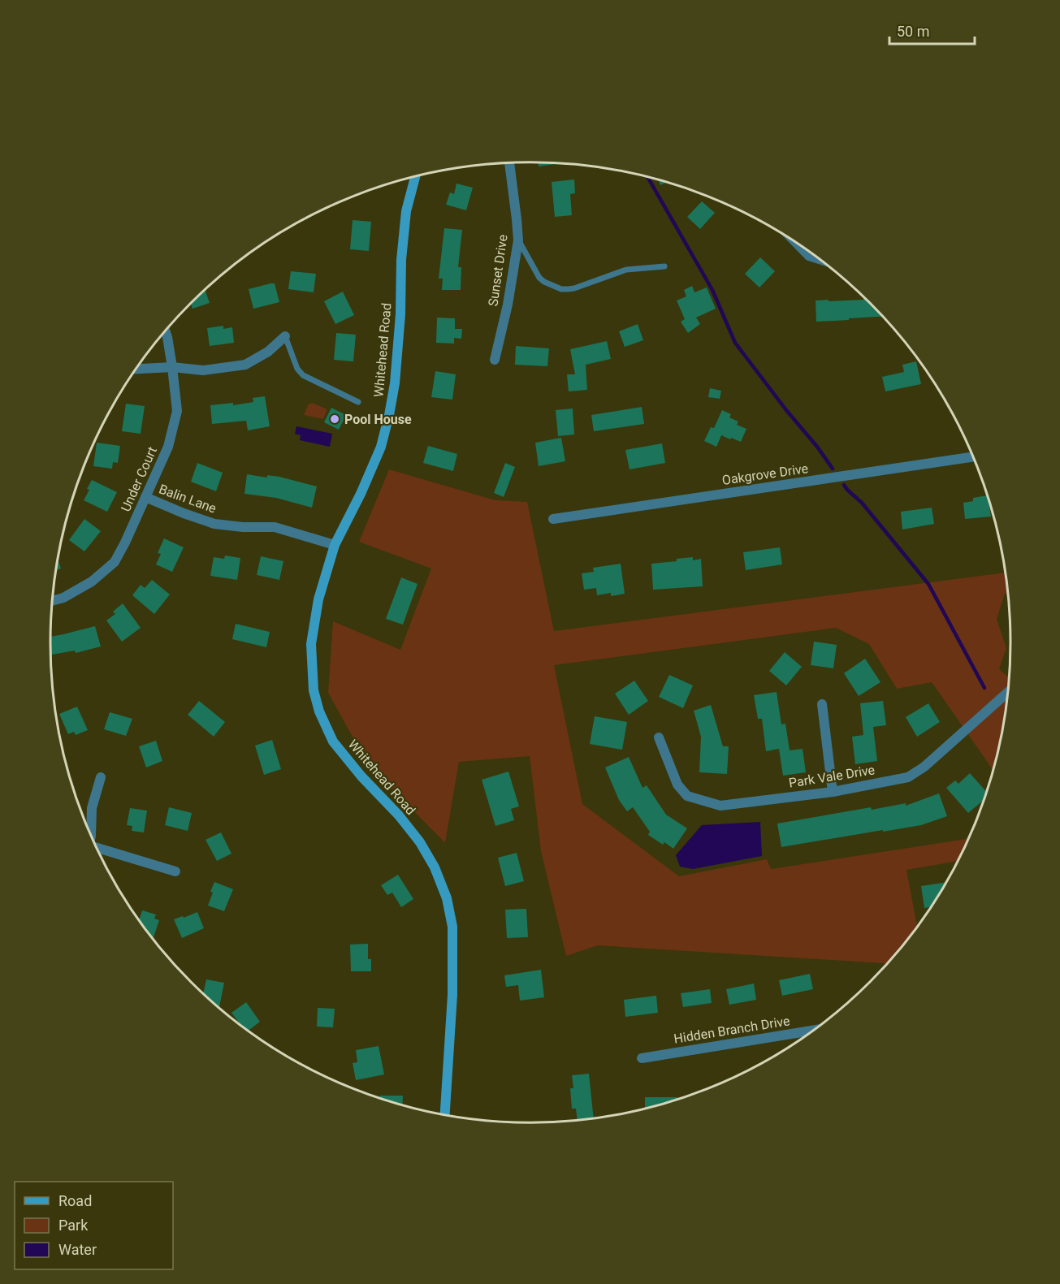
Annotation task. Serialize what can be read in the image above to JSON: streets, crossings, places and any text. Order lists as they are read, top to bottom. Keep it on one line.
{"streets":{"street":["Sunset Drive","Whitehead Road","Oakgrove Drive","Under Court","Balin Lane","Park Vale Drive","Hidden Branch Drive"]},"crossings":[["Whitehead Road","Balin Lane"],["Under Court","Balin Lane"]],"places":["Pool House"],"legend":["Road","Park","Water"],"scale_bar":"50 m"}
